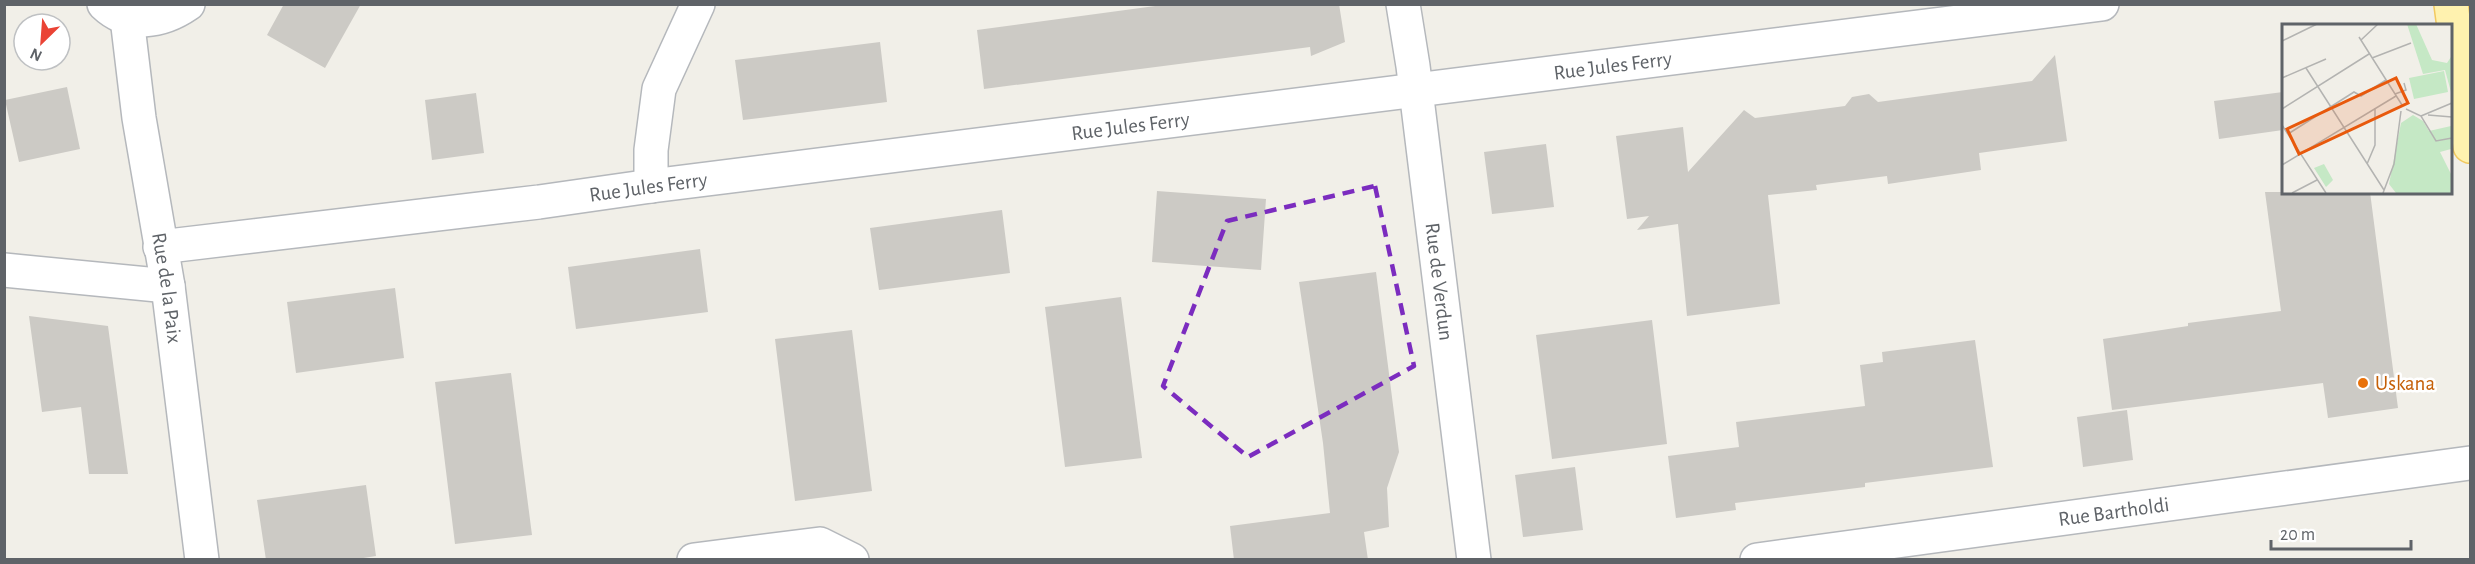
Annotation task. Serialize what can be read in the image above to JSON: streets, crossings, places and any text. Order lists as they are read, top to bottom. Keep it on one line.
{"streets":{"street":["Rue Jules Ferry","Rue de Verdun","Rue de la Paix","Rue Bartholdi"]},"crossings":[["Rue Jules Ferry","Rue de Verdun"],["Rue Jules Ferry","Rue de la Paix"]],"places":["Uskana"],"scale_bar":"20 m","north":"bottom left"}
